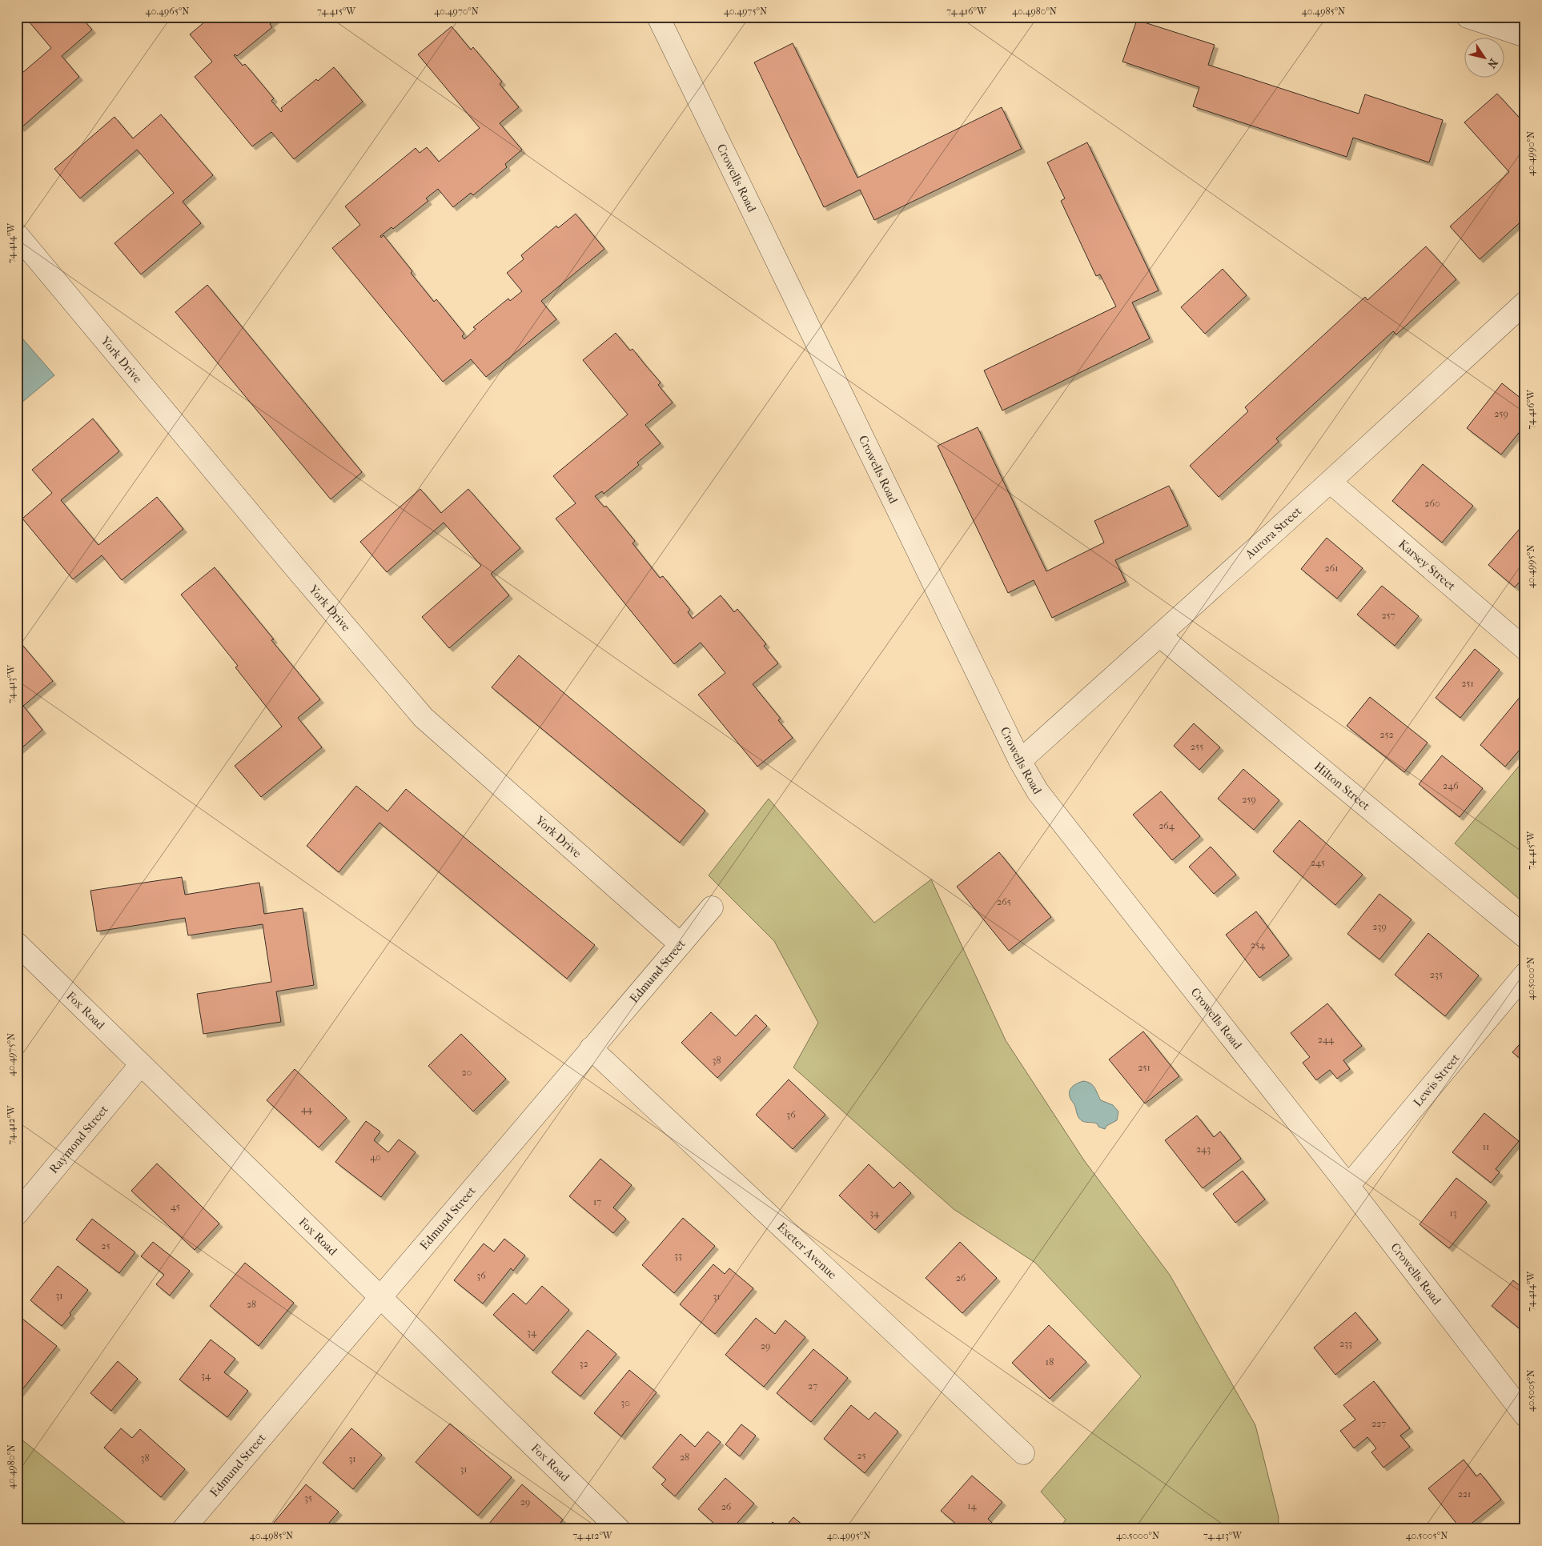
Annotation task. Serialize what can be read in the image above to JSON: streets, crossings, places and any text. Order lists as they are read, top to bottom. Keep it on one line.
{"streets":{"street":["Crowells Road","York Drive","Aurora Street","Karsey Street","Hilton Street","Edmund Street","Fox Road","Lewis Street","Raymond Street","Exeter Avenue"]},"crossings":[["Crowells Road","Aurora Street"],["Crowells Road","Lewis Street"],["York Drive","Edmund Street"],["Aurora Street","Karsey Street"],["Aurora Street","Hilton Street"],["Edmund Street","Fox Road"],["Edmund Street","Exeter Avenue"],["Fox Road","Raymond Street"]],"house_numbers":["259","260","261","257","251","252","255","246","259","264","245","265","239","254","235","244","38","251","20","44","36","11","243","40","17","45","34","13","25","33","36","26","31","31","28","34","233","29","18","32","34","27","30","227","25","28","38","31","31","221","35","29","14","26"],"north":"bottom right","coordinates":["40.4965°N","74.415°W","40.4970°N","40.4975°N","74.416°W","40.4980°N","40.4985°N","40.4990°N","74.414°W","40.4995°N","74.413°W","40.5000°N","74.412°W","40.5005°N"]}
